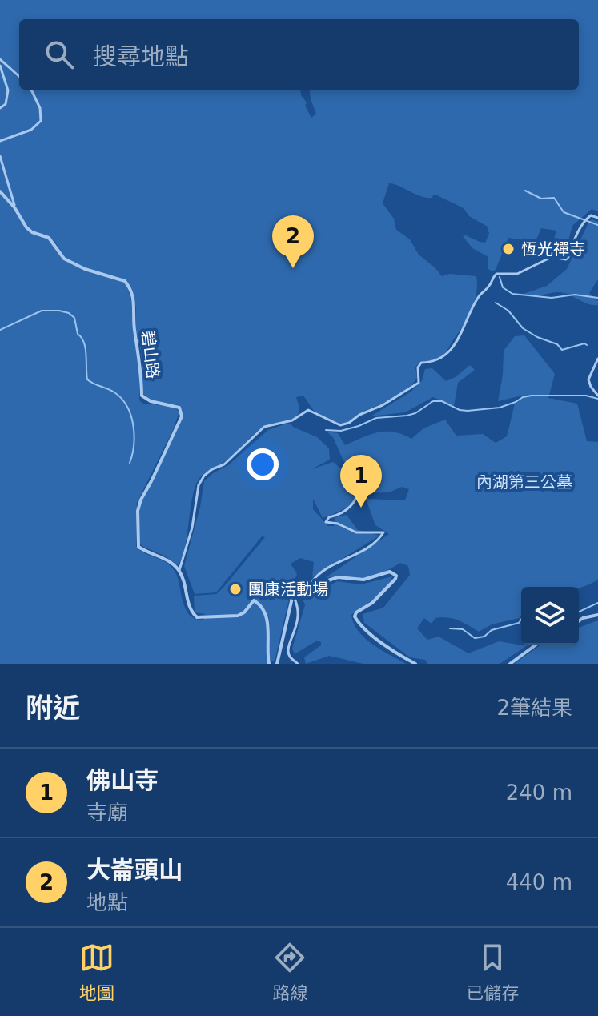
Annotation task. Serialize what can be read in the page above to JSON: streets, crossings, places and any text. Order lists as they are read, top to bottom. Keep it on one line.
{"streets":{"street":["碧山路"]},"parks":["內湖第三公墓"],"places":["恆光禪寺","團康活動場"],"page":{"search":"搜尋地點","pins":["2","1"],"heading":["附近","2筆結果"],"list":[{"mark":"1","name":"佛山寺","note":"寺廟","value":"240 m"},{"mark":"2","name":"大崙頭山","note":"地點","value":"440 m"}],"nav":["地圖","路線","已儲存"]}}
